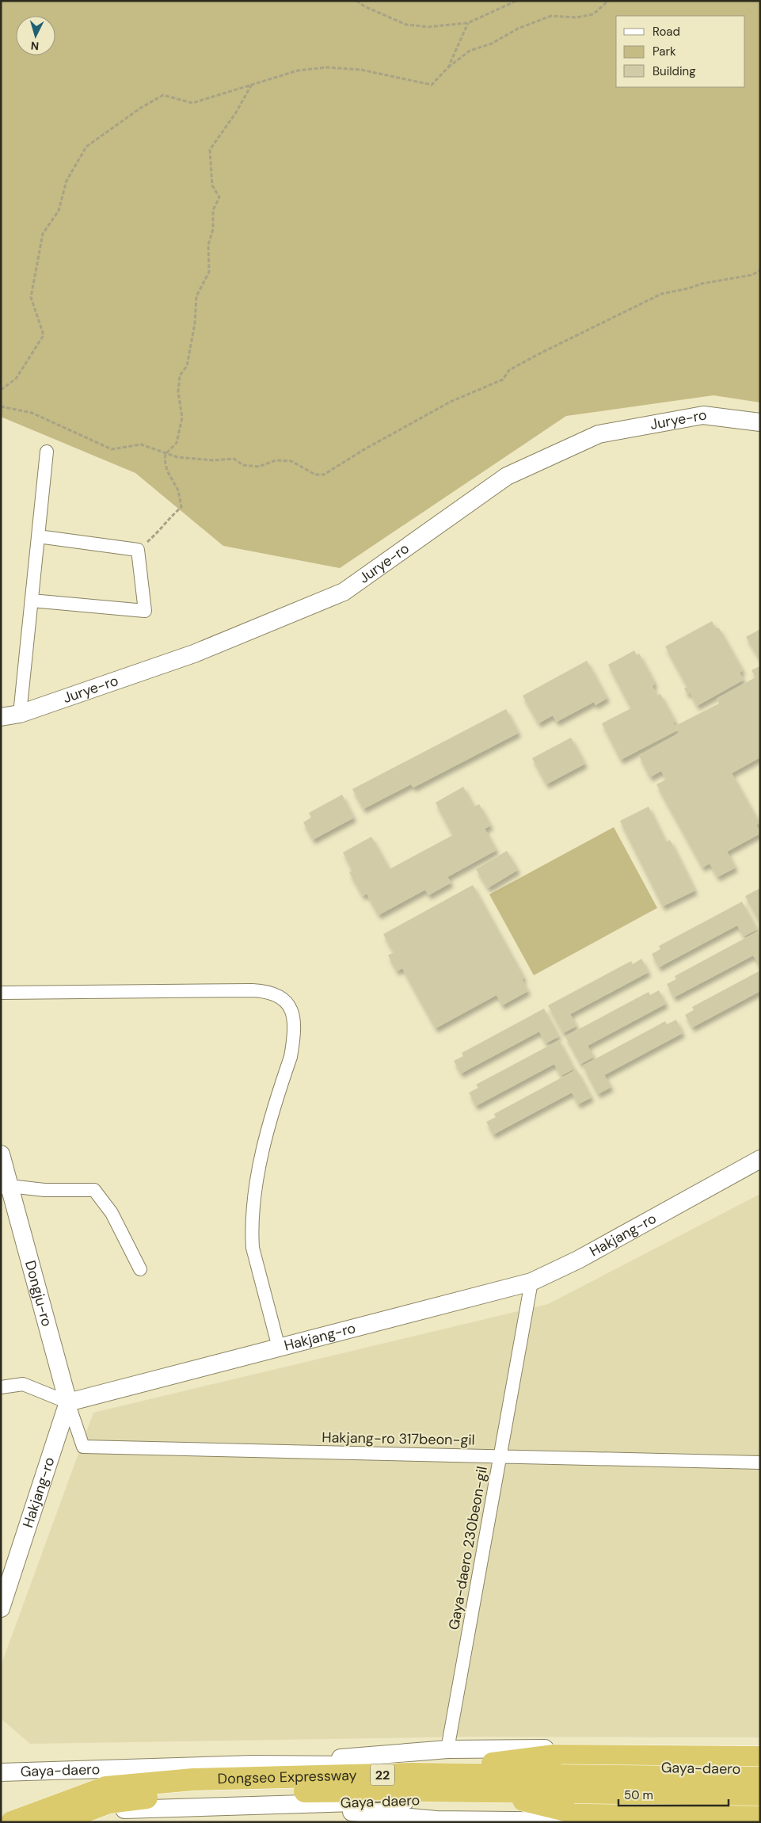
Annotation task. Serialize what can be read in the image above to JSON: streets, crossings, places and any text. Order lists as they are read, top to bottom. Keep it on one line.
{"streets":{"highway":["22","Dongseo Expressway"],"main road":["Jurye-ro","Hakjang-ro","Dongju-ro","Gaya-daero"],"street":["Hakjang-ro 317beon-gil","Gaya-daero 230beon-gil"]},"crossings":[["Hakjang-ro","Dongju-ro"],["Hakjang-ro","Hakjang-ro 317beon-gil"],["Hakjang-ro","Gaya-daero 230beon-gil"],["Dongju-ro","Hakjang-ro 317beon-gil"],["Hakjang-ro 317beon-gil","Gaya-daero 230beon-gil"]],"legend":["Road","Park","Building"],"scale_bar":"50 m","north":"bottom"}
